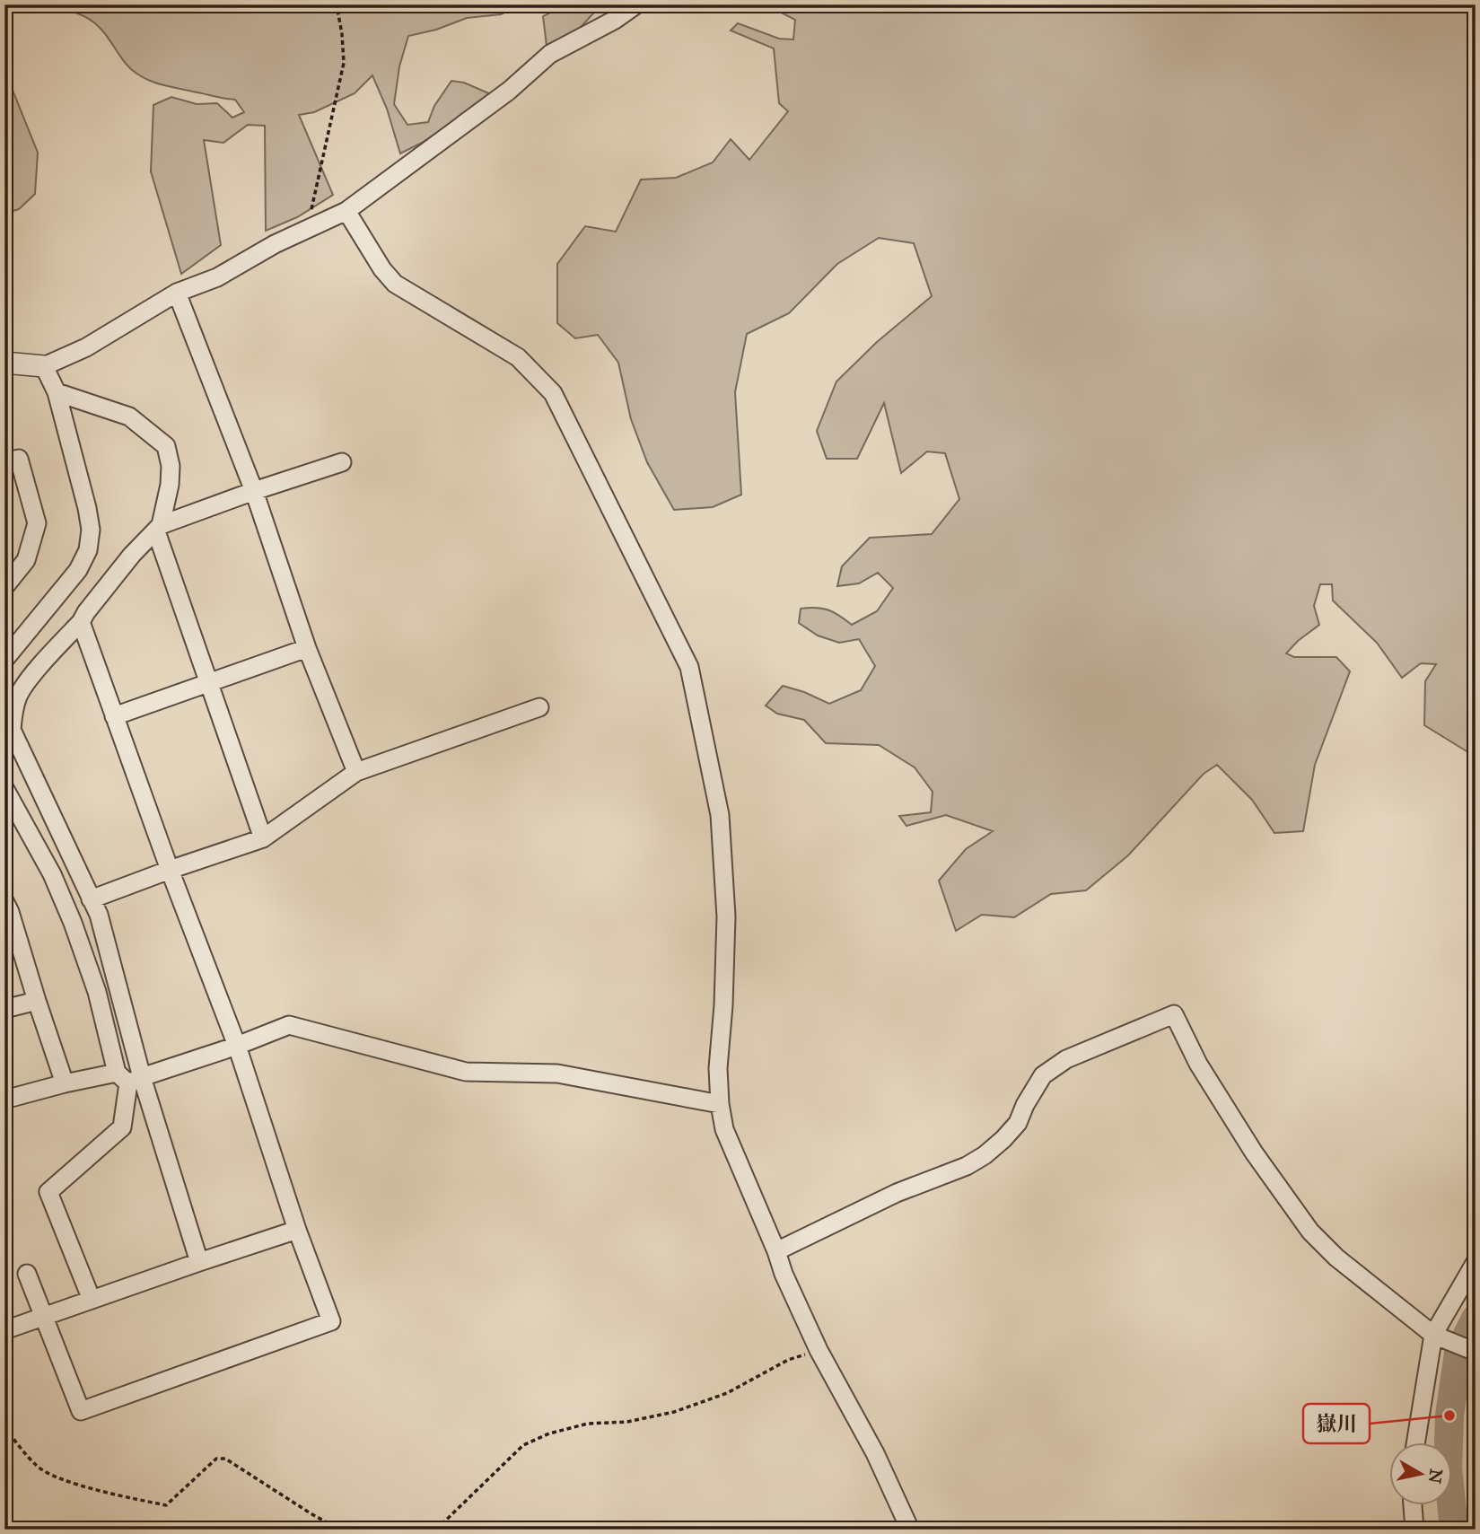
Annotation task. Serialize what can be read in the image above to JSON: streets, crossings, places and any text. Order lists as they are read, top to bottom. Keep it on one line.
{"places":["嶽川"],"north":"right"}
